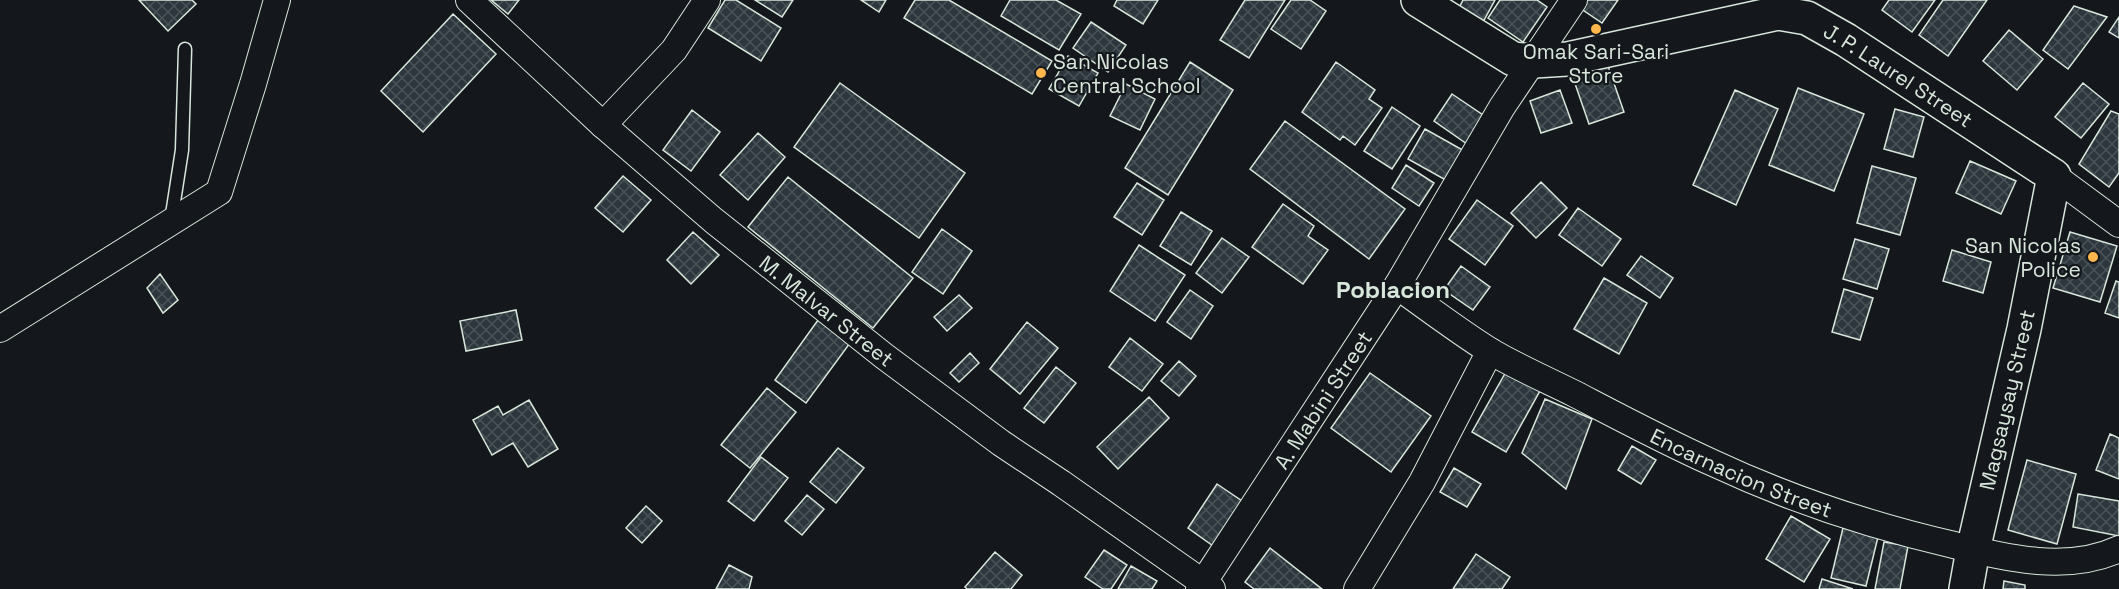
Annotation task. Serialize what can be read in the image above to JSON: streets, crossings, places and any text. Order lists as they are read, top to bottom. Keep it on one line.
{"streets":{"main road":["J. P. Laurel Street","Magsaysay Street"],"street":["M. Malvar Street","A. Mabini Street","Encarnacion Street"]},"crossings":[["J. P. Laurel Street","A. Mabini Street"],["J. P. Laurel Street","Magsaysay Street"],["M. Malvar Street","A. Mabini Street"],["A. Mabini Street","Encarnacion Street"],["Magsaysay Street","Encarnacion Street"]],"districts":["Poblacion"],"places":["Omak Sari-Sari Store","San Nicolas Central School","San Nicolas Police"]}
